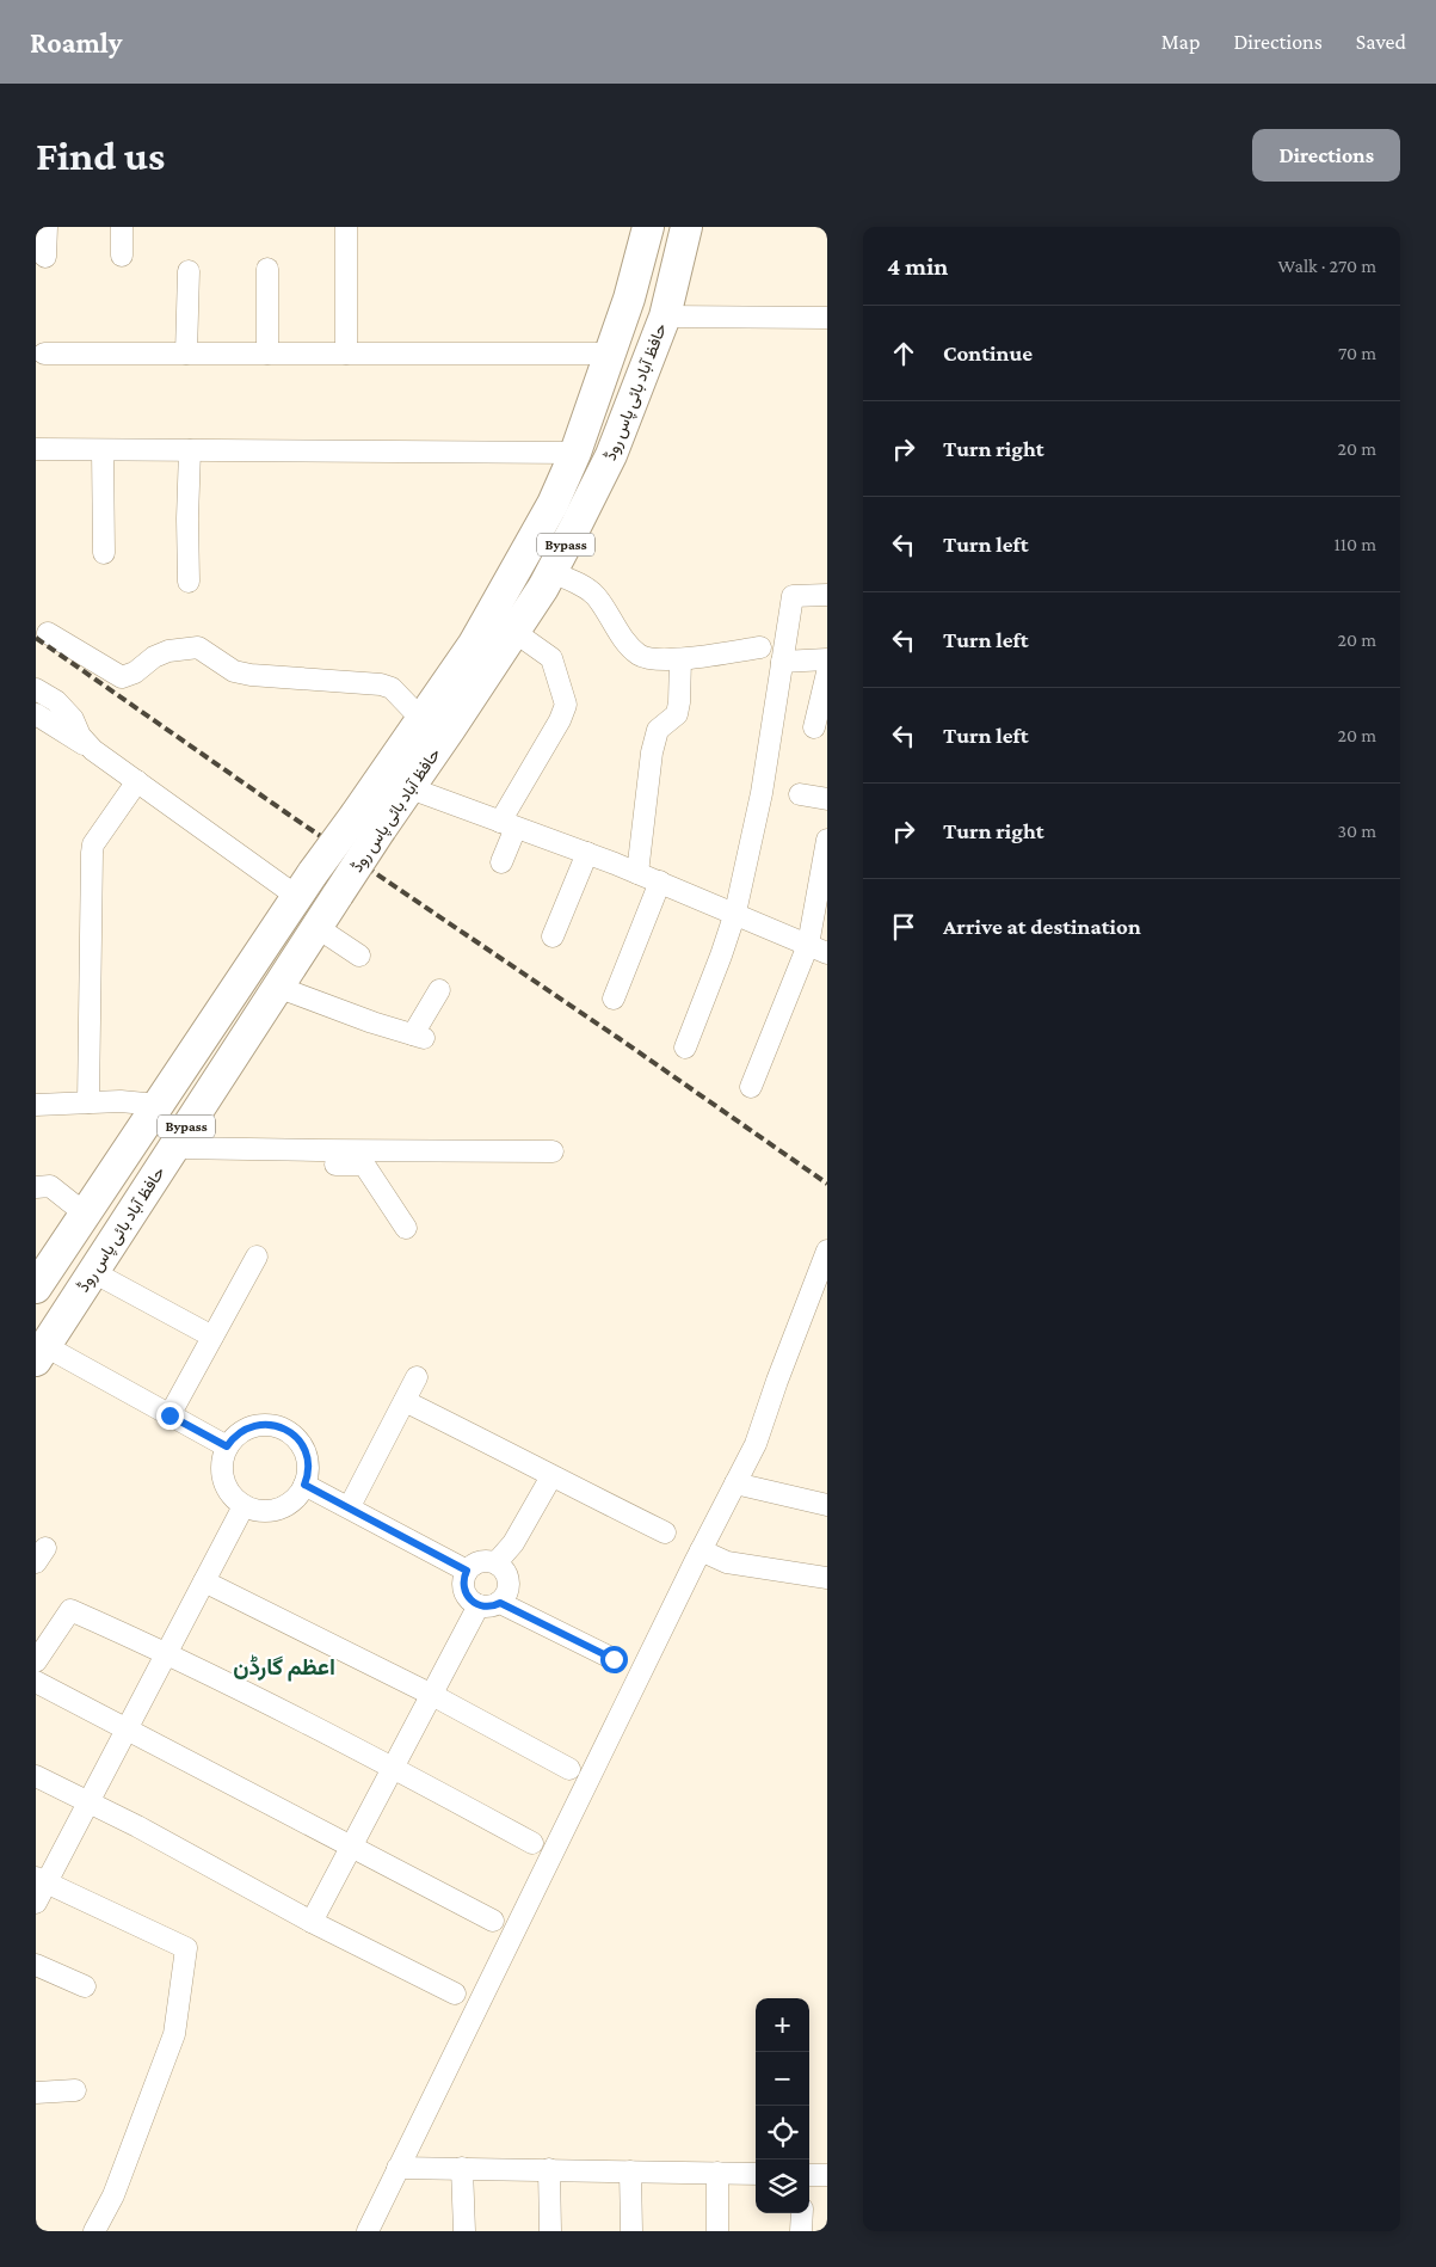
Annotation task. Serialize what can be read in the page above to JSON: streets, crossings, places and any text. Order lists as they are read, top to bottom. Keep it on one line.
{"streets":{"highway":["حافظ آباد بائی پاس روڈ","Bypass"]},"districts":["اعظم گارڈن"],"page":{"header":"Roamly","nav":["Map","Directions","Saved"],"buttons":"Directions","title":"Find us","heading":["4 min","Walk · 270 m"],"list":[["Continue","70 m"],["Turn right","20 m"],["Turn left","110 m"],["Turn left","20 m"],["Turn left","20 m"],["Turn right","30 m"],"Arrive at destination"],"map_buttons":["+","−"]}}
